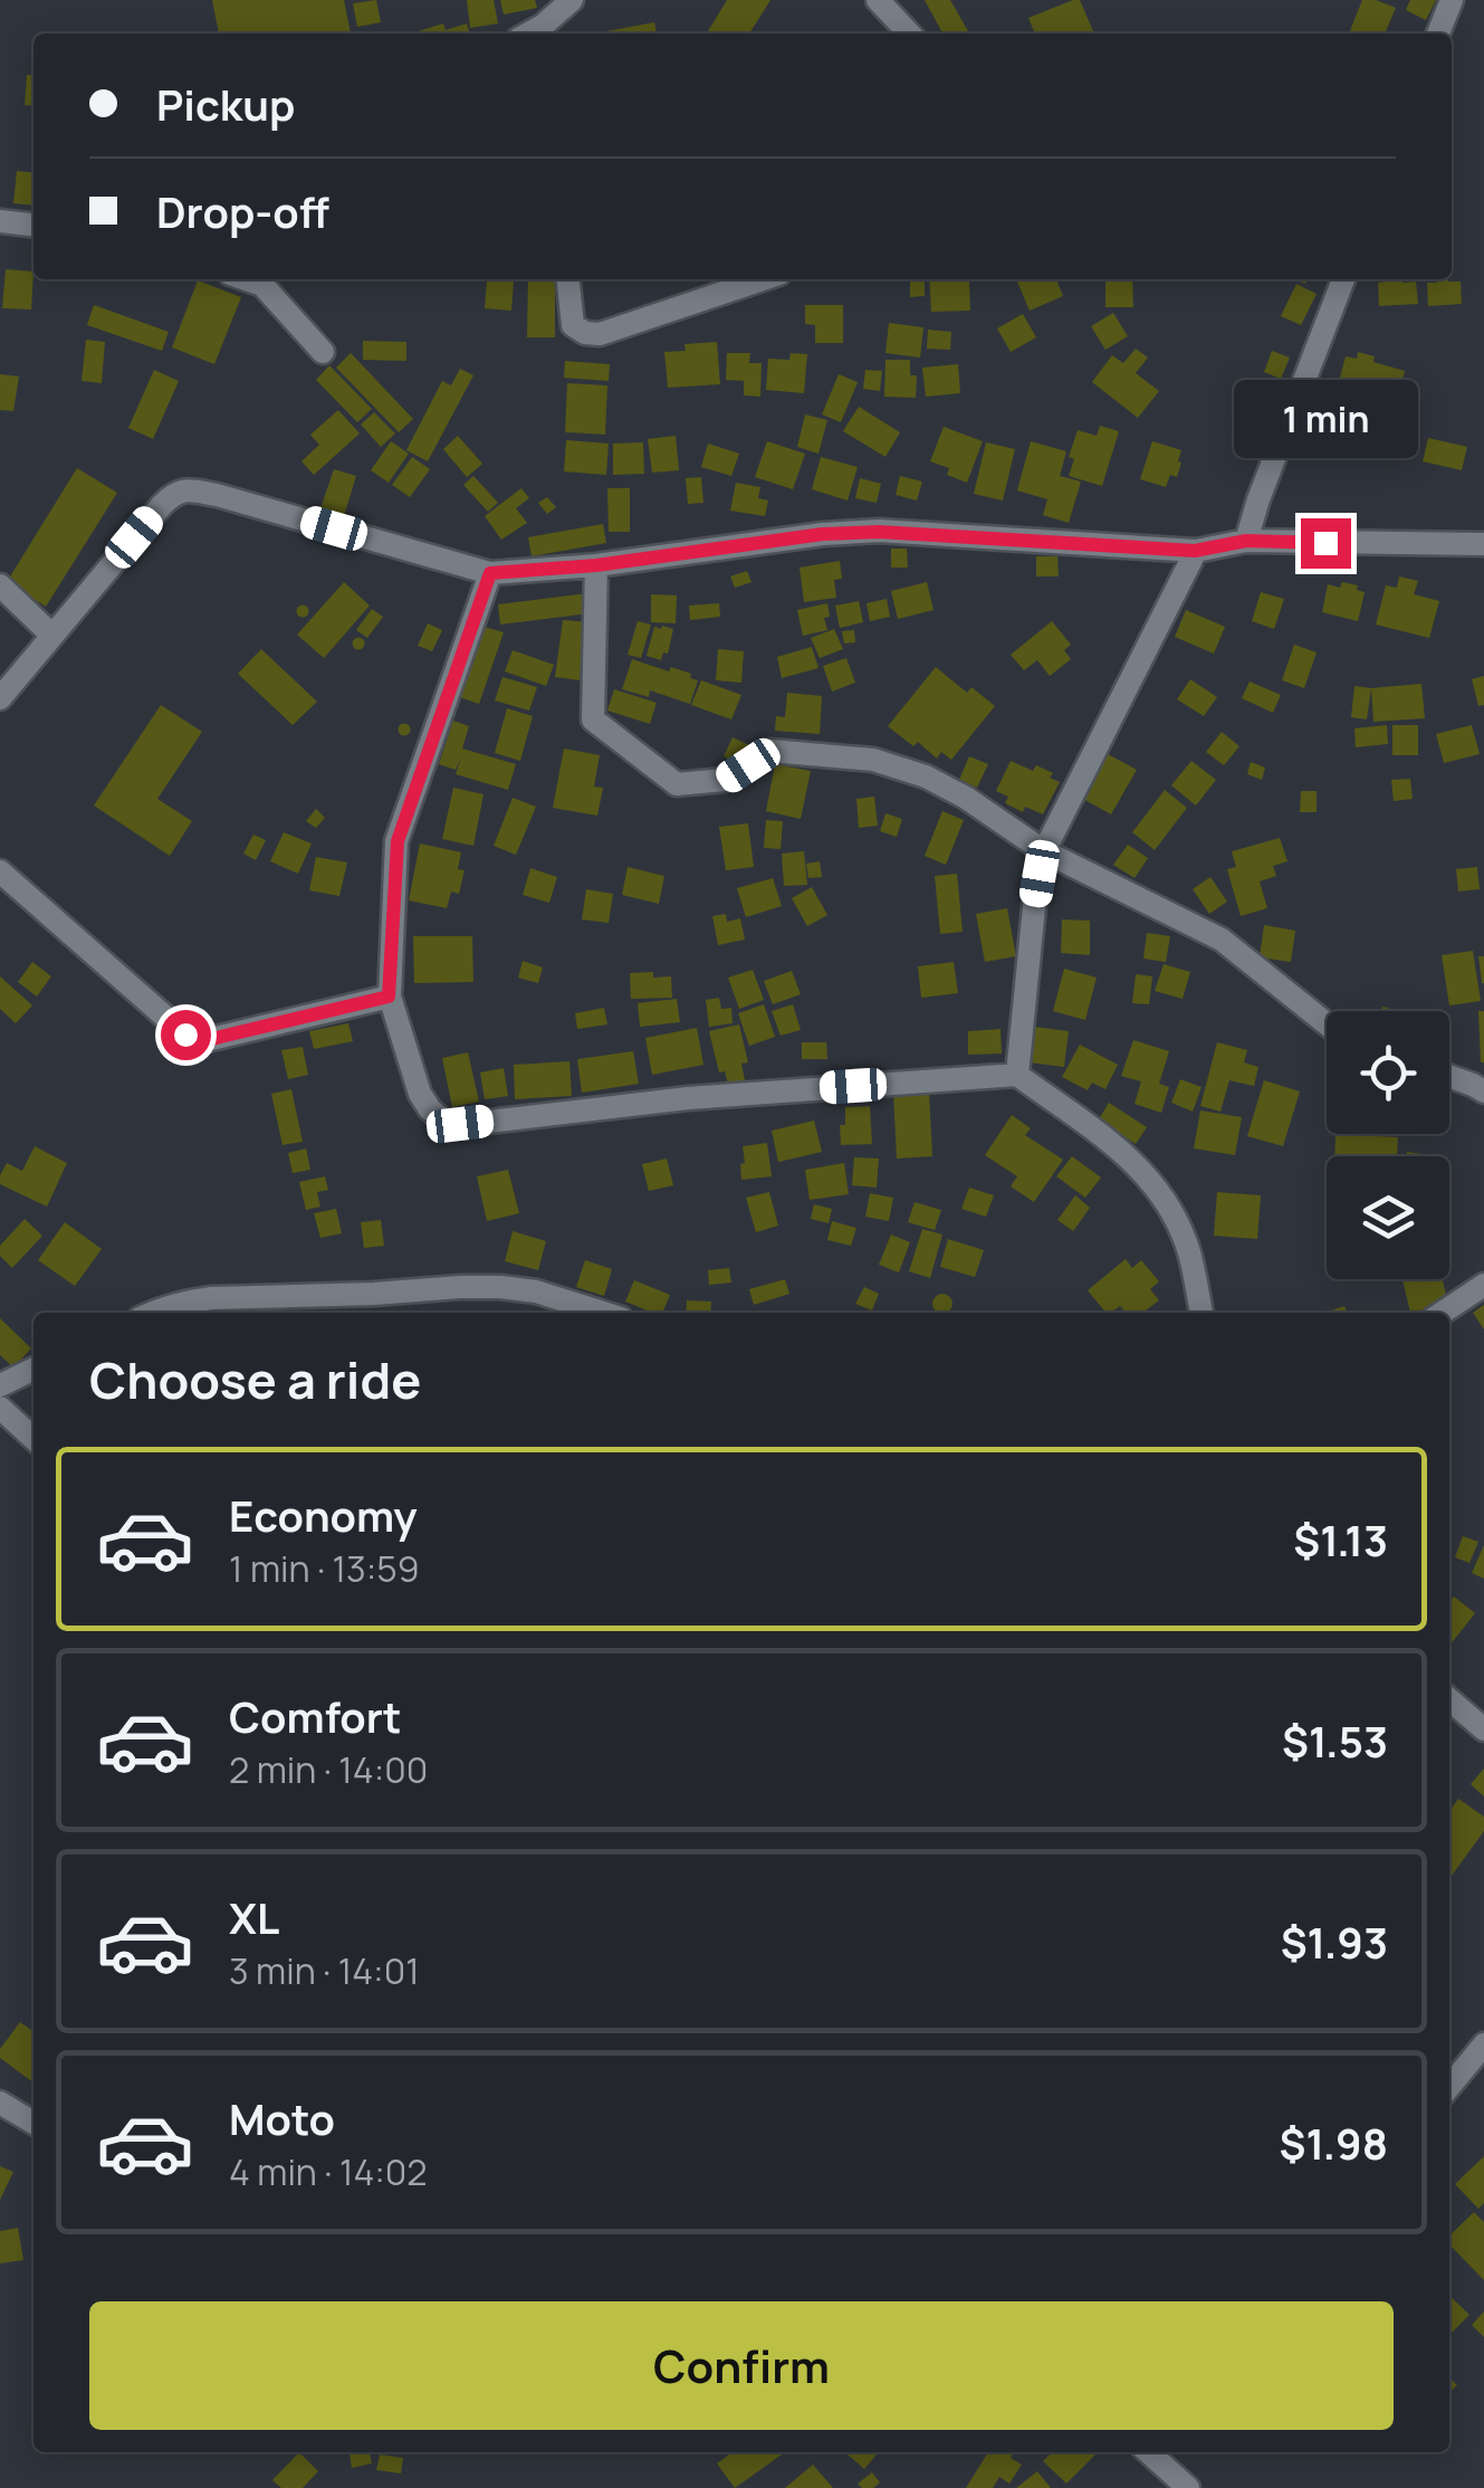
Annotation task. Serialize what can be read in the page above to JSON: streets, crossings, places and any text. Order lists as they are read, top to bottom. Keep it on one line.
{"page":{"banner":["Pickup","Drop-off"],"bubble":"1 min","heading":"Choose a ride","list":[{"name":"Economy","note":"1 min · 13:59","value":"$1.13"},{"name":"Comfort","note":"2 min · 14:00","value":"$1.53"},{"name":"XL","note":"3 min · 14:01","value":"$1.93"},{"name":"Moto","note":"4 min · 14:02","value":"$1.98"}],"buttons":"Confirm"}}
